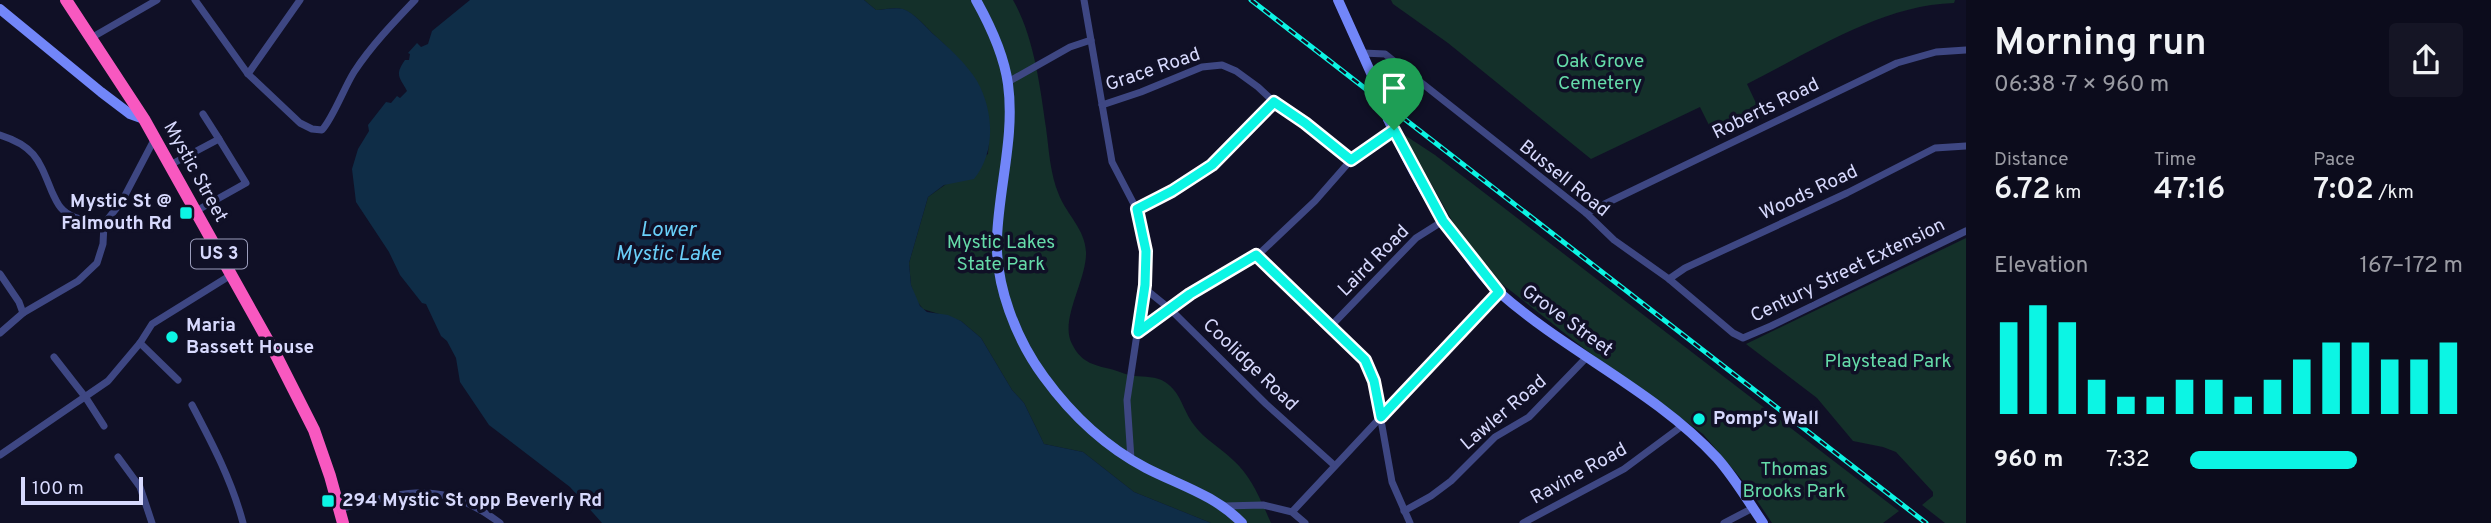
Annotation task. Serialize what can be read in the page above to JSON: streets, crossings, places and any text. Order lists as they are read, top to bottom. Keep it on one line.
{"streets":{"highway":["Mystic Street","US 3"],"street":["Grace Road","Roberts Road","Bussell Road","Woods Road","Laird Road","Century Street Extension","Grove Street","Coolidge Road","Lawler Road","Ravine Road"]},"crossings":[["Roberts Road","Bussell Road"],["Bussell Road","Woods Road"],["Bussell Road","Century Street Extension"],["Bussell Road","Grove Street"],["Laird Road","Grove Street"],["Grove Street","Lawler Road"],["Grove Street","Ravine Road"]],"water":["Lower Mystic Lake"],"parks":["Oak Grove Cemetery","Mystic Lakes State Park","Playstead Park","Thomas Brooks Park"],"places":{"transit":["Mystic St @ Falmouth Rd","294 Mystic St opp Beverly Rd"],"other":["Maria Bassett House","Pomp's Wall"]},"scale_bar":"100 m","page":{"heading":["Morning run","06:38 · 7 × 960 m"],"stats":[["Distance","6.72 km"],["Time","47:16"],["Pace","7:02 /km"]],"chart":["Elevation","167–172 m"],"list":[{"name":"960 m","note":"7:32"}],"scale":"100 m"}}
